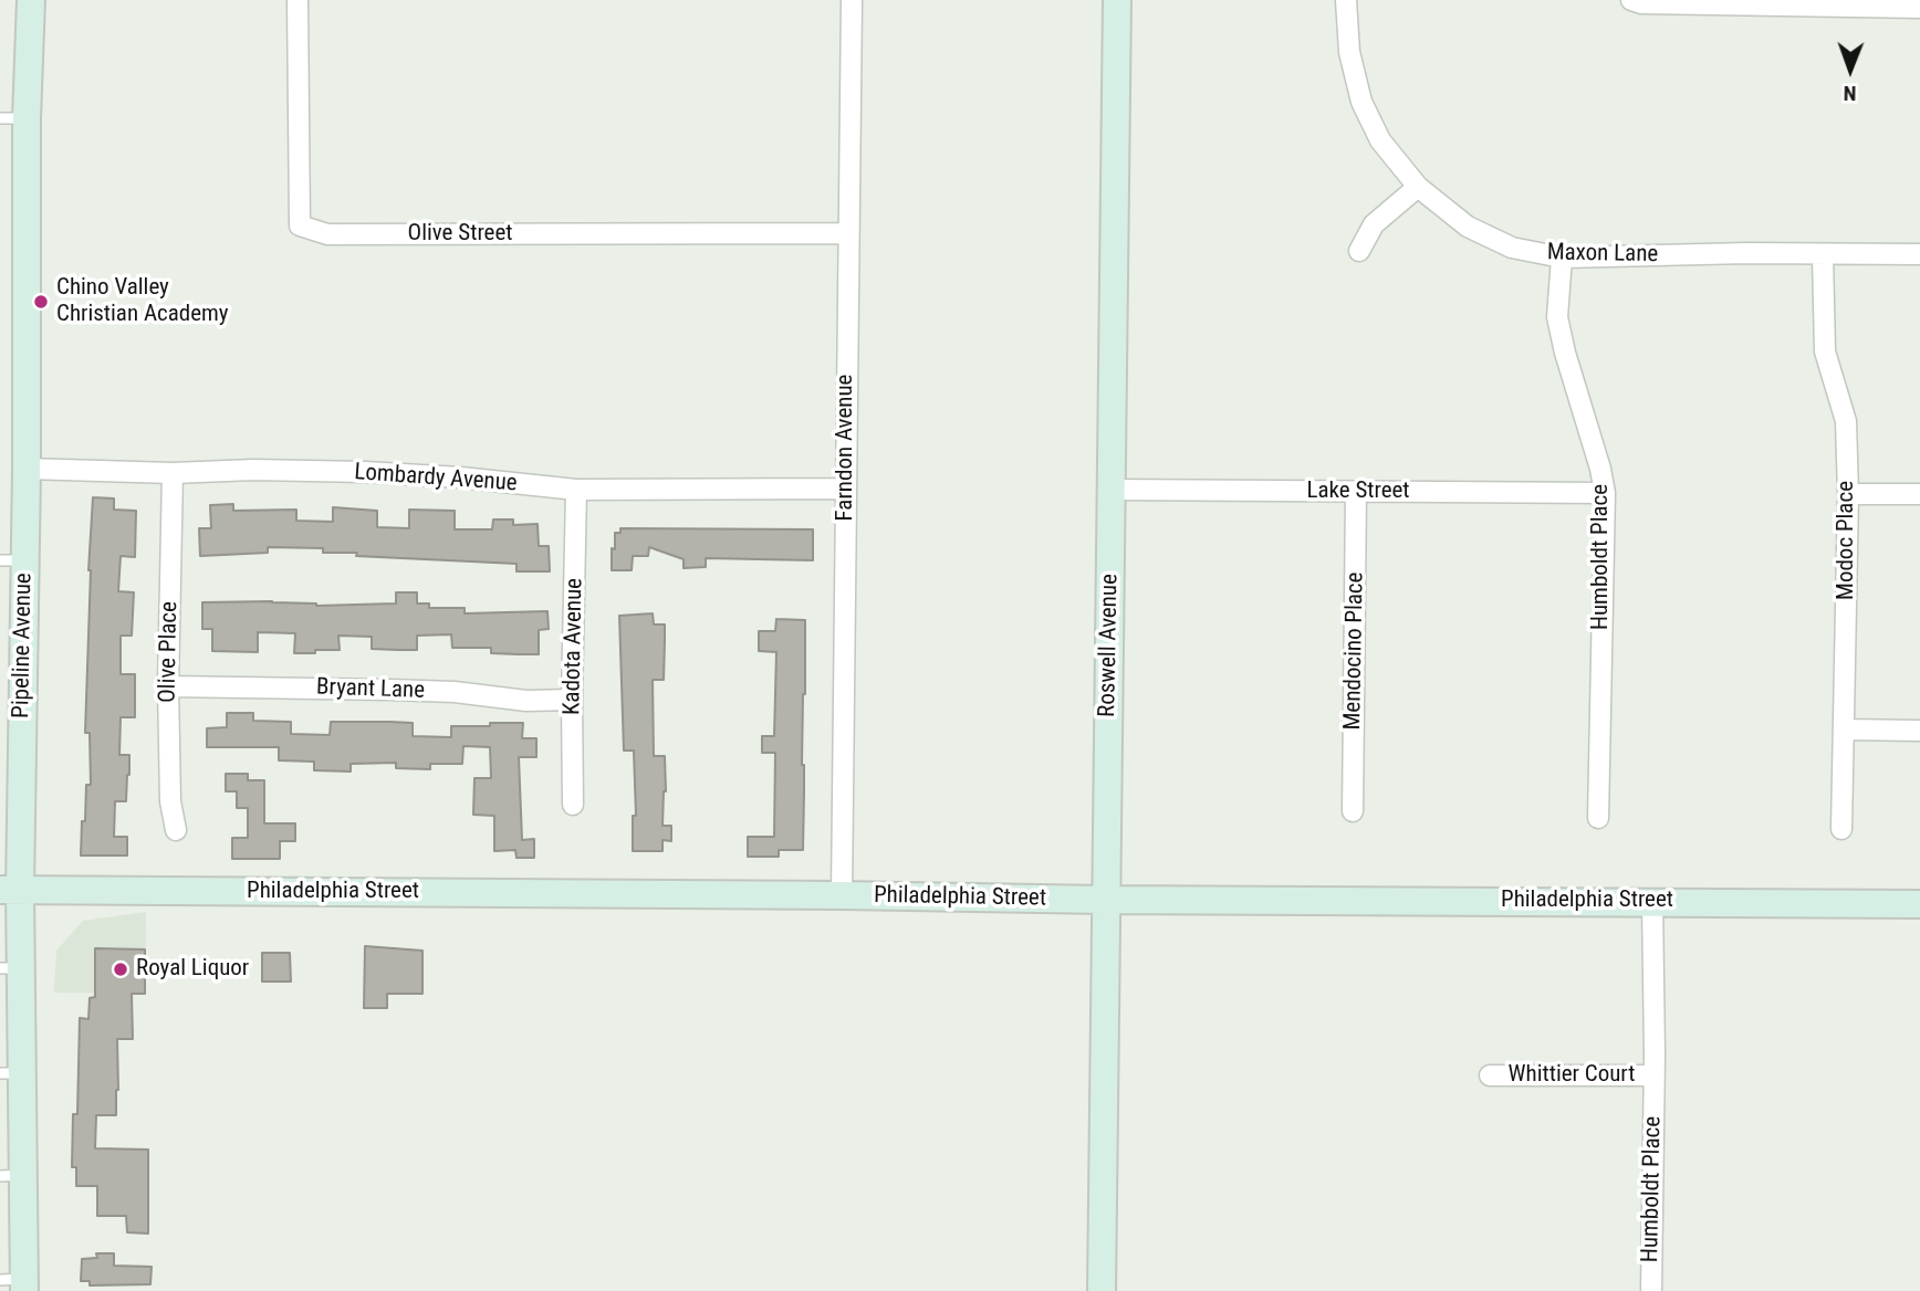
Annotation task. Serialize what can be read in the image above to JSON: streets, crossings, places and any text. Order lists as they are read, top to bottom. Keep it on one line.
{"streets":{"street":["Olive Street","Maxon Lane","Farndon Avenue","Lombardy Avenue","Lake Street","Modoc Place","Humboldt Place","Pipeline Avenue","Roswell Avenue","Kadota Avenue","Mendocino Place","Olive Place","Bryant Lane","Philadelphia Street","Whittier Court"]},"crossings":[["Olive Street","Farndon Avenue"],["Maxon Lane","Modoc Place"],["Maxon Lane","Humboldt Place"],["Farndon Avenue","Lombardy Avenue"],["Farndon Avenue","Philadelphia Street"],["Lombardy Avenue","Pipeline Avenue"],["Lombardy Avenue","Kadota Avenue"],["Lombardy Avenue","Olive Place"],["Lake Street","Humboldt Place"],["Lake Street","Roswell Avenue"],["Lake Street","Mendocino Place"],["Humboldt Place","Philadelphia Street"],["Humboldt Place","Whittier Court"],["Pipeline Avenue","Philadelphia Street"],["Roswell Avenue","Philadelphia Street"],["Kadota Avenue","Bryant Lane"],["Olive Place","Bryant Lane"]],"places":["Chino Valley Christian Academy","Royal Liquor"],"north":"bottom"}
